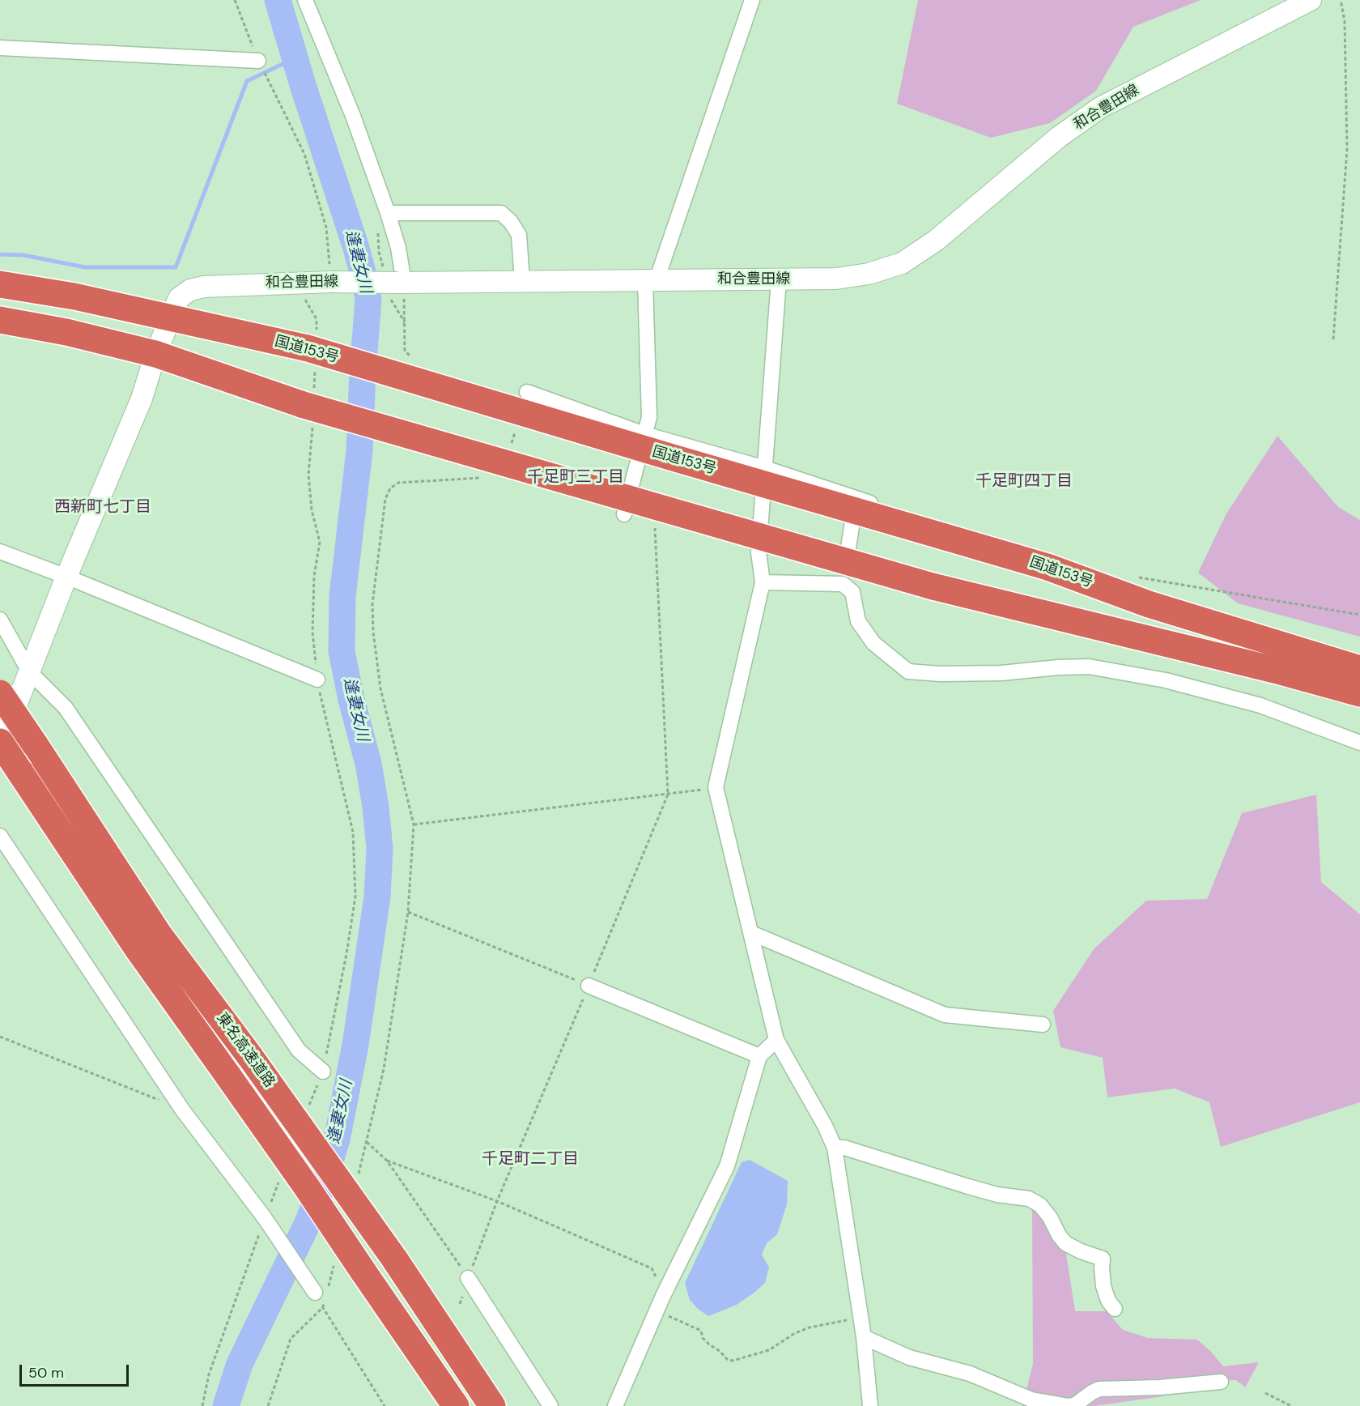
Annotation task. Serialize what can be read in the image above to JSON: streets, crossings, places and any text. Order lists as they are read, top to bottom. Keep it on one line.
{"streets":{"highway":["国道153号","東名高速道路"],"main road":["和合豊田線"]},"crossings":[["和合豊田線","国道153号"]],"districts":["千足町三丁目","千足町四丁目","西新町七丁目","千足町二丁目"],"water":["逢妻女川"],"scale_bar":"50 m"}
